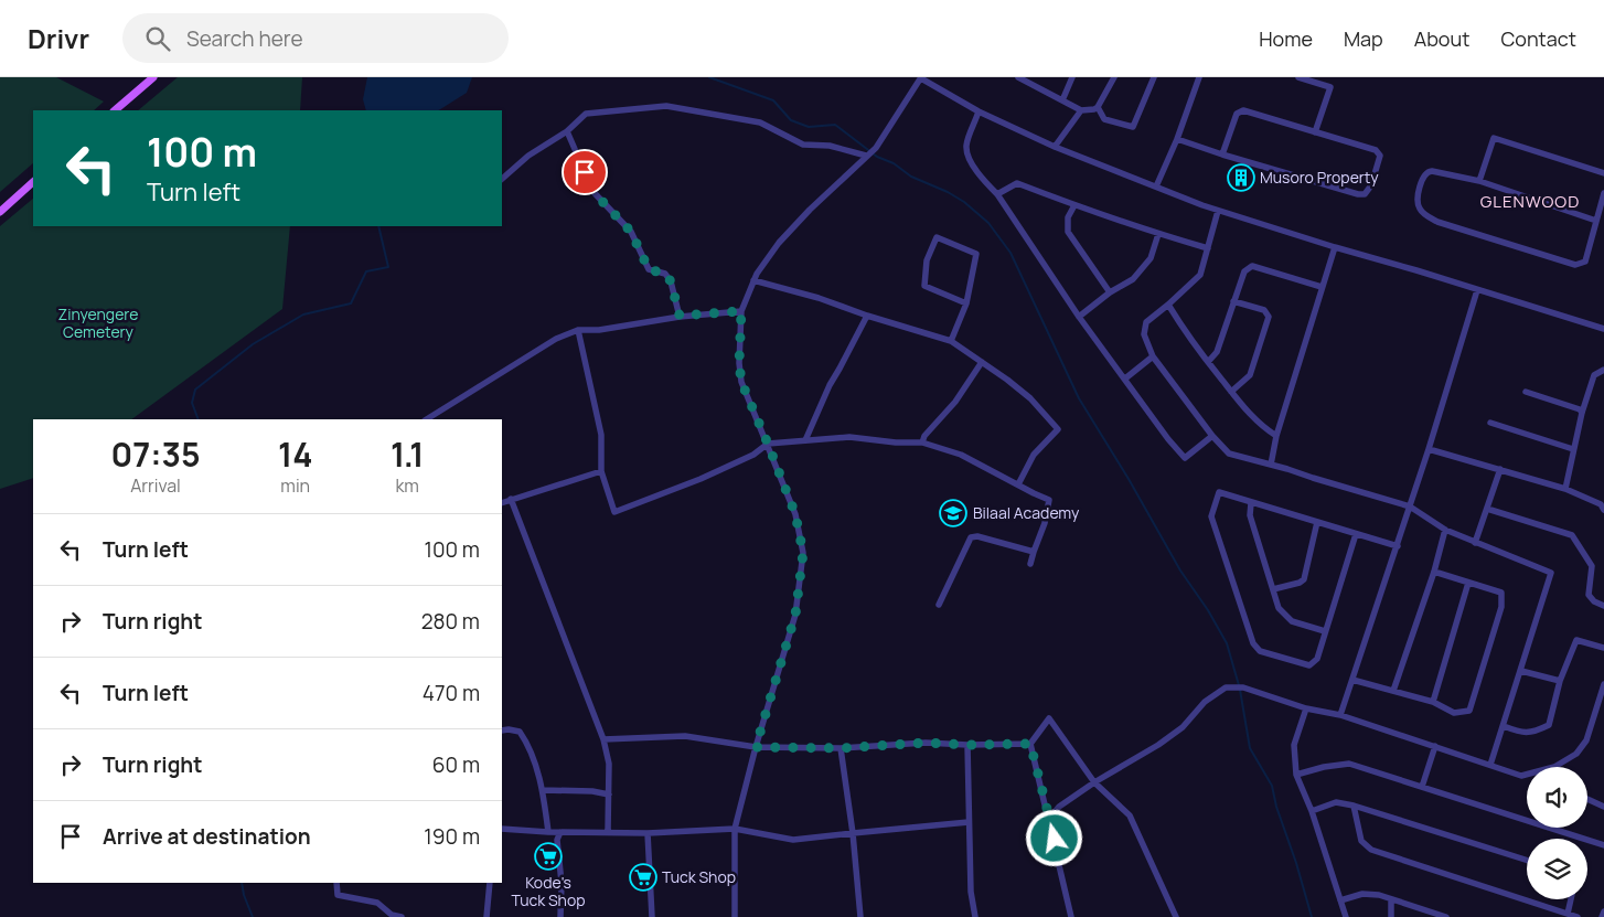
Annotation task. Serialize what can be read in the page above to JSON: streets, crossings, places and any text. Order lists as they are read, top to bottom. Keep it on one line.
{"districts":["GLENWOOD"],"parks":["Zinyengere Cemetery"],"places":{"building":["Musoro Property"],"school or university":["Bilaal Academy"],"supermarket":["Kode's Tuck Shop","Tuck Shop"]},"page":{"header":"Drivr","search":"Search here","nav":["Home","Map","About","Contact"],"turn":["100 m","Turn left"],"eta":["07:35","Arrival","14","min","1.1","km"],"list":[{"name":"Turn left","value":"100 m"},{"name":"Turn right","value":"280 m"},{"name":"Turn left","value":"470 m"},{"name":"Turn right","value":"60 m"},{"name":"Arrive at destination","value":"190 m"}]}}
